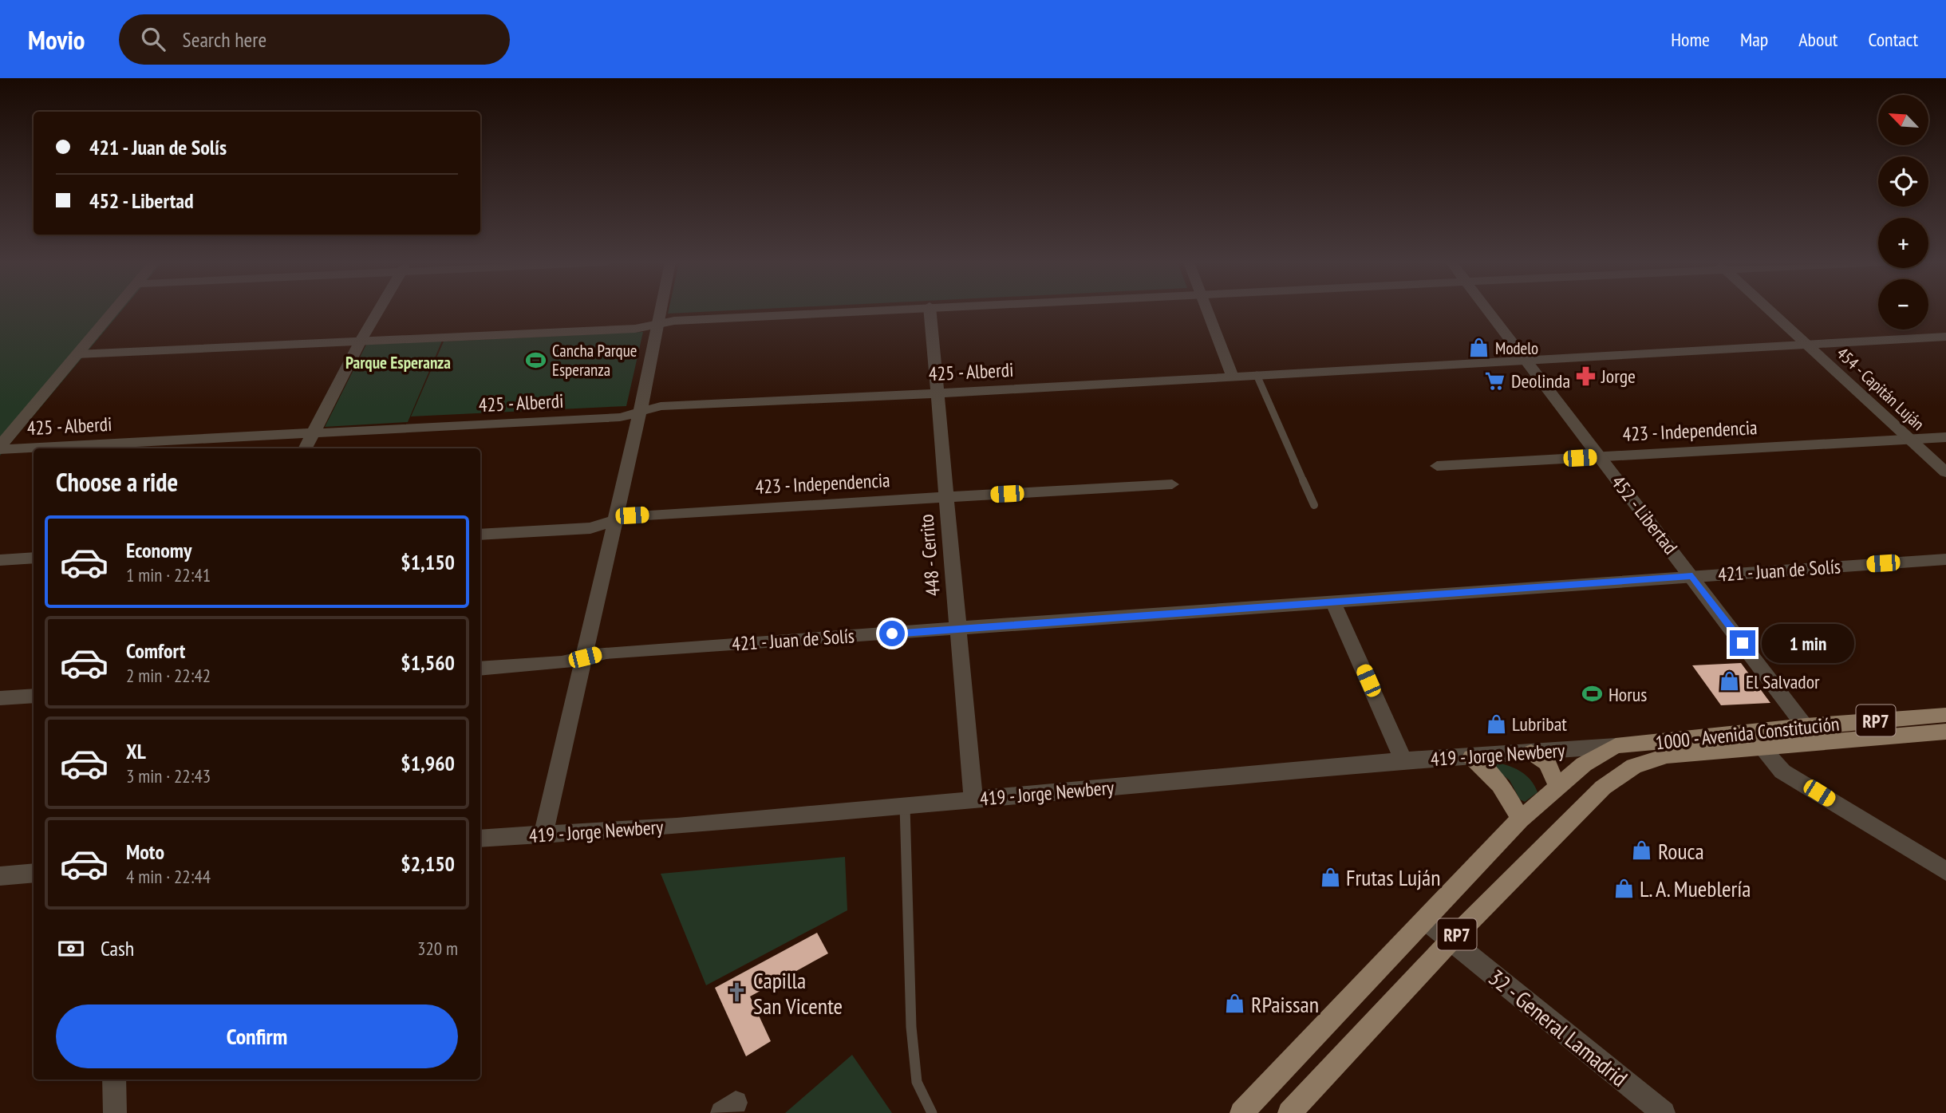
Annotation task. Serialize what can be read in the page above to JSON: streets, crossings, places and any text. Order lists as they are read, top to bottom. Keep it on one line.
{"streets":{"main road":["RP7","1000 - Avenida Constitución"],"street":["425 - Alberdi","454 - Capitán Luján","423 - Independencia","452 - Libertad","448 - Cerrito","421 - Juan de Solís","419 - Jorge Newbery","32 - General Lamadrid"]},"crossings":[["425 - Alberdi","454 - Capitán Luján"],["425 - Alberdi","452 - Libertad"],["425 - Alberdi","448 - Cerrito"],["454 - Capitán Luján","423 - Independencia"],["423 - Independencia","452 - Libertad"],["423 - Independencia","448 - Cerrito"],["452 - Libertad","421 - Juan de Solís"],["452 - Libertad","1000 - Avenida Constitución"],["448 - Cerrito","421 - Juan de Solís"],["448 - Cerrito","419 - Jorge Newbery"],["RP7","1000 - Avenida Constitución"],["RP7","419 - Jorge Newbery"],["RP7","32 - General Lamadrid"],["1000 - Avenida Constitución","419 - Jorge Newbery"],["1000 - Avenida Constitución","32 - General Lamadrid"]],"districts":["Parque Esperanza"],"places":{"shop":["Modelo","El Salvador","Lubribat","Rouca","Frutas Luján","L. A. Mueblería","RPaissan"],"sports":["Cancha Parque Esperanza","Horus"],"pharmacy":["Jorge"],"supermarket":["Deolinda"],"church":["Capilla San Vicente"]},"north":"top left","page":{"header":"Movio","search":"Search here","nav":["Home","Map","About","Contact"],"map_buttons":["+","−"],"banner":["421 - Juan de Solís","452 - Libertad"],"heading":"Choose a ride","list":[{"name":"Economy","note":"1 min · 22:41","value":"$1,150"},{"name":"Comfort","note":"2 min · 22:42","value":"$1,560"},{"name":"XL","note":"3 min · 22:43","value":"$1,960"},{"name":"Moto","note":"4 min · 22:44","value":"$2,150"}],"bubble":"1 min","pay":["Cash","320 m"],"buttons":"Confirm"}}
